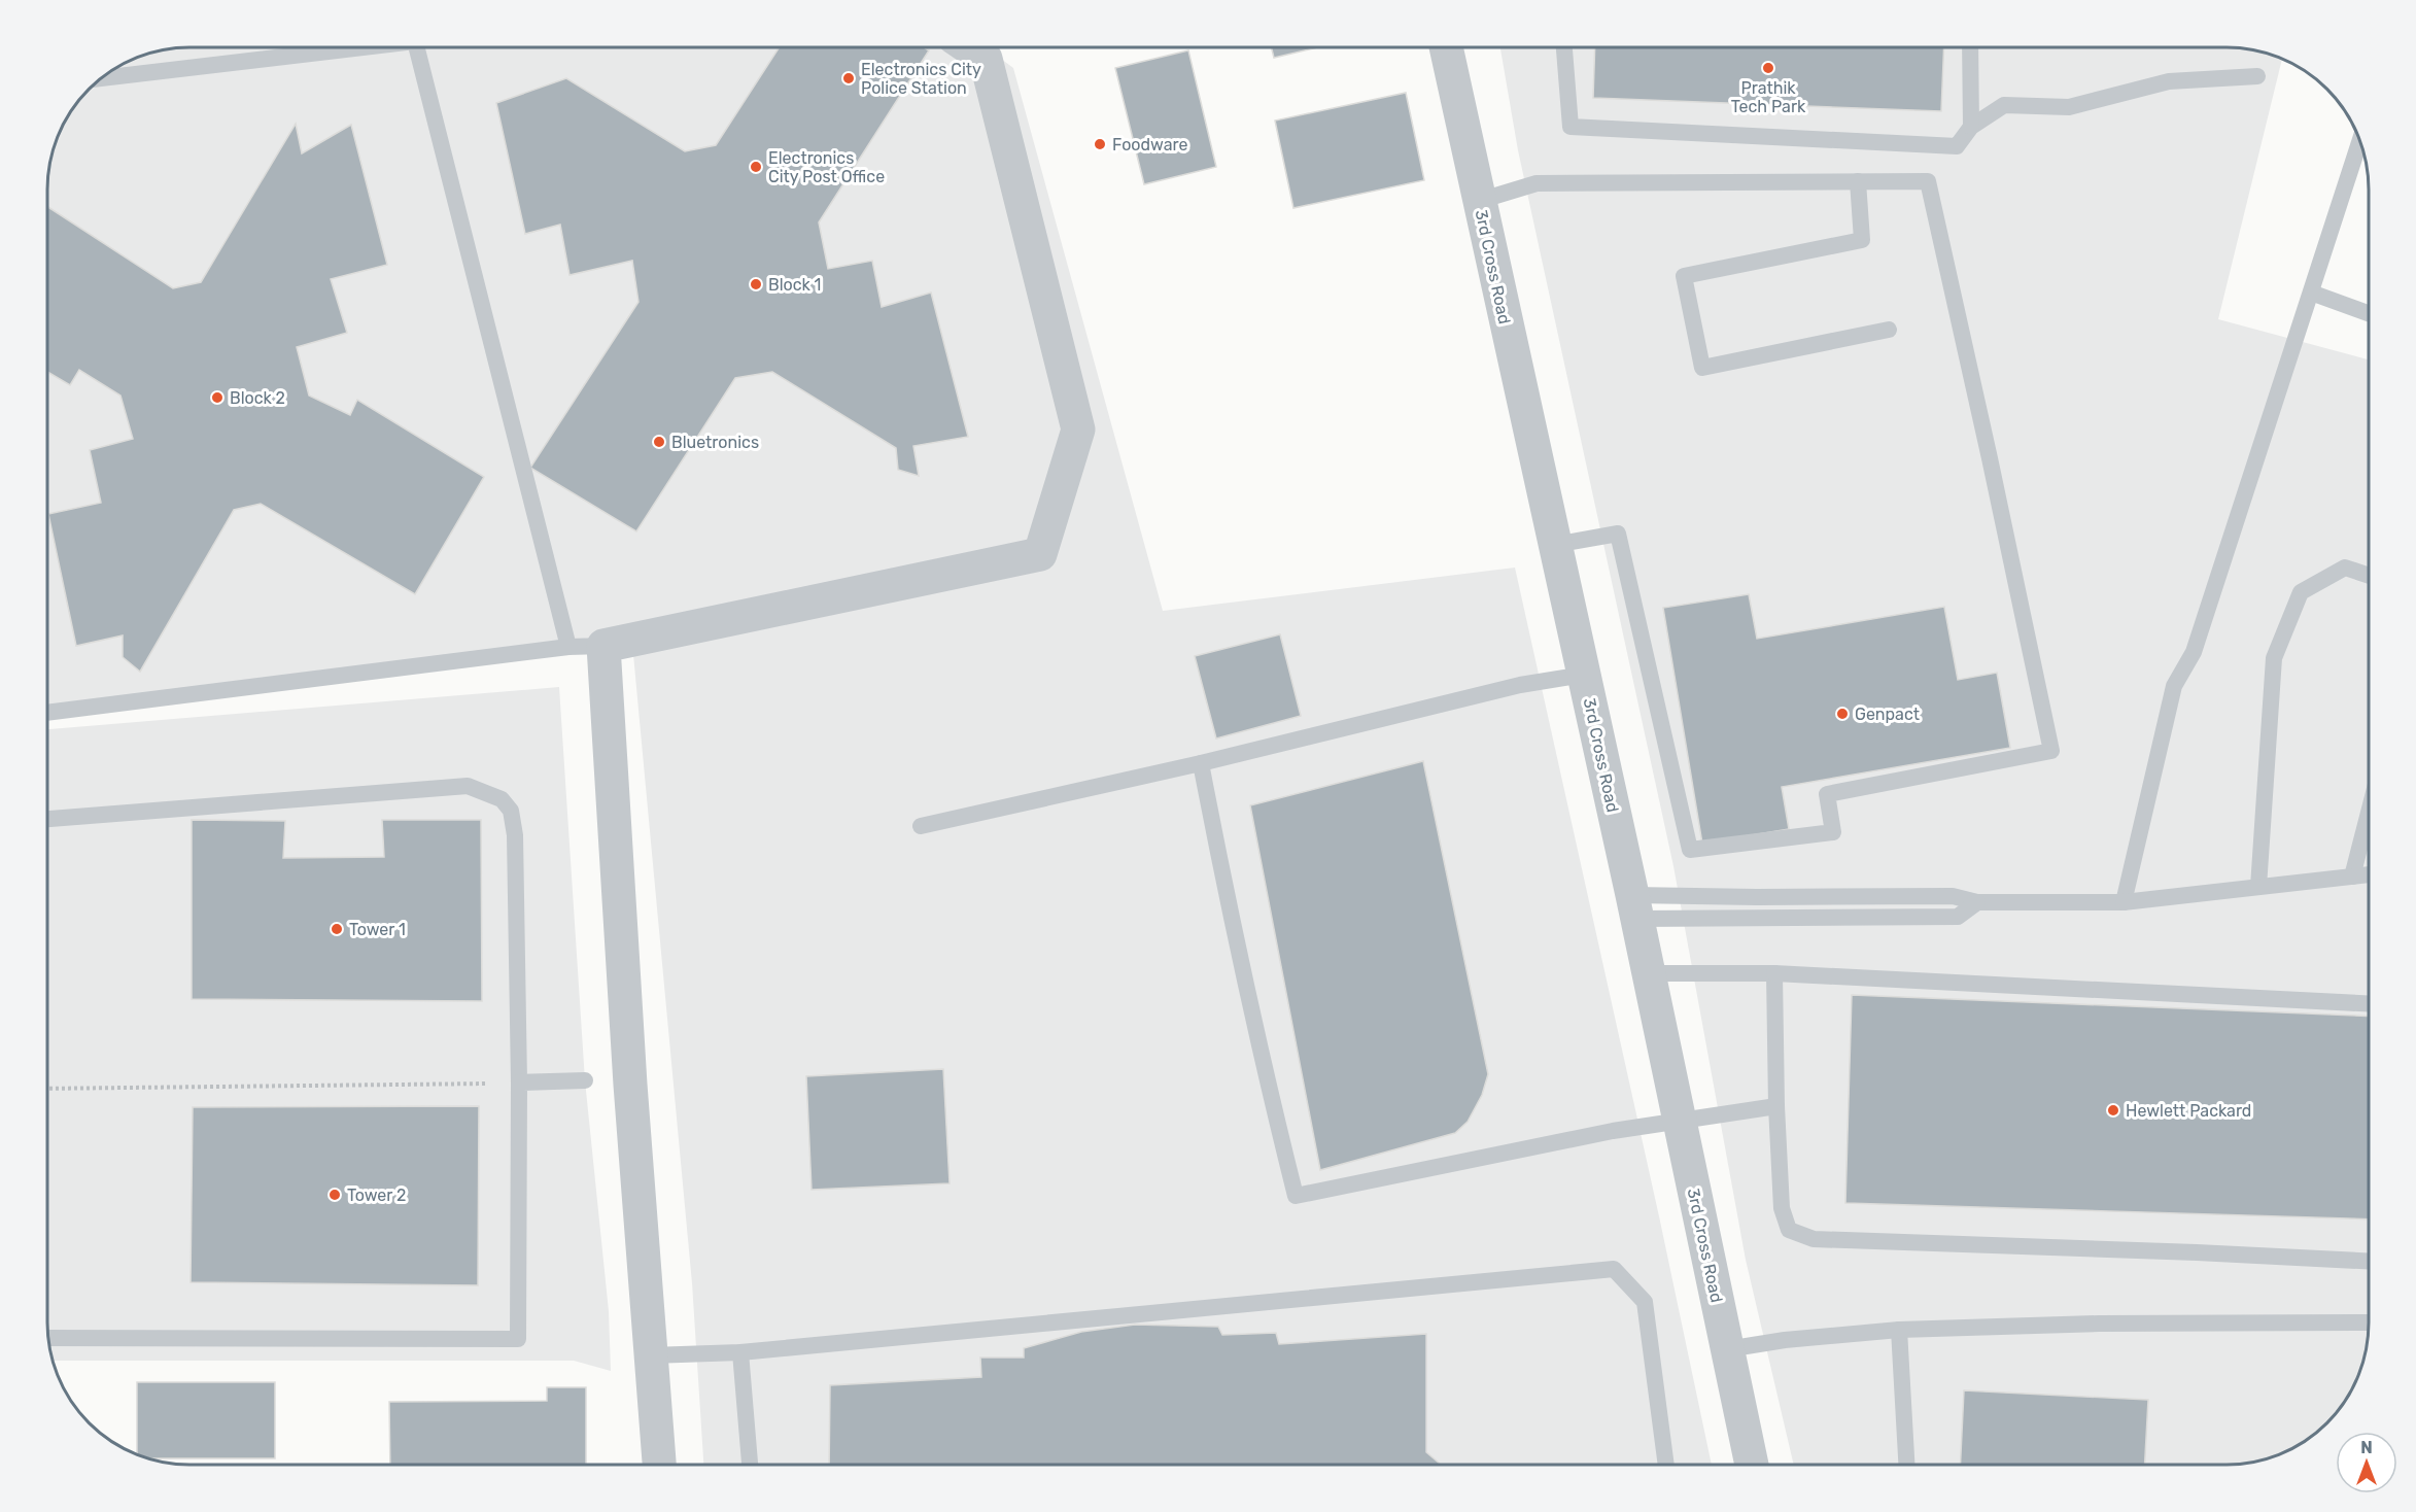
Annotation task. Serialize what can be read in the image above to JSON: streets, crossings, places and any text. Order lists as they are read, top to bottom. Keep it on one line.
{"streets":{"street":["3rd Cross Road"]},"places":["Prathik Tech Park","Electronics City Police Station","Foodware","Electronics City Post Office","Block 1","Block 2","Bluetronics","Genpact","Tower 1","Hewlett Packard","Tower 2"],"north":"top"}
